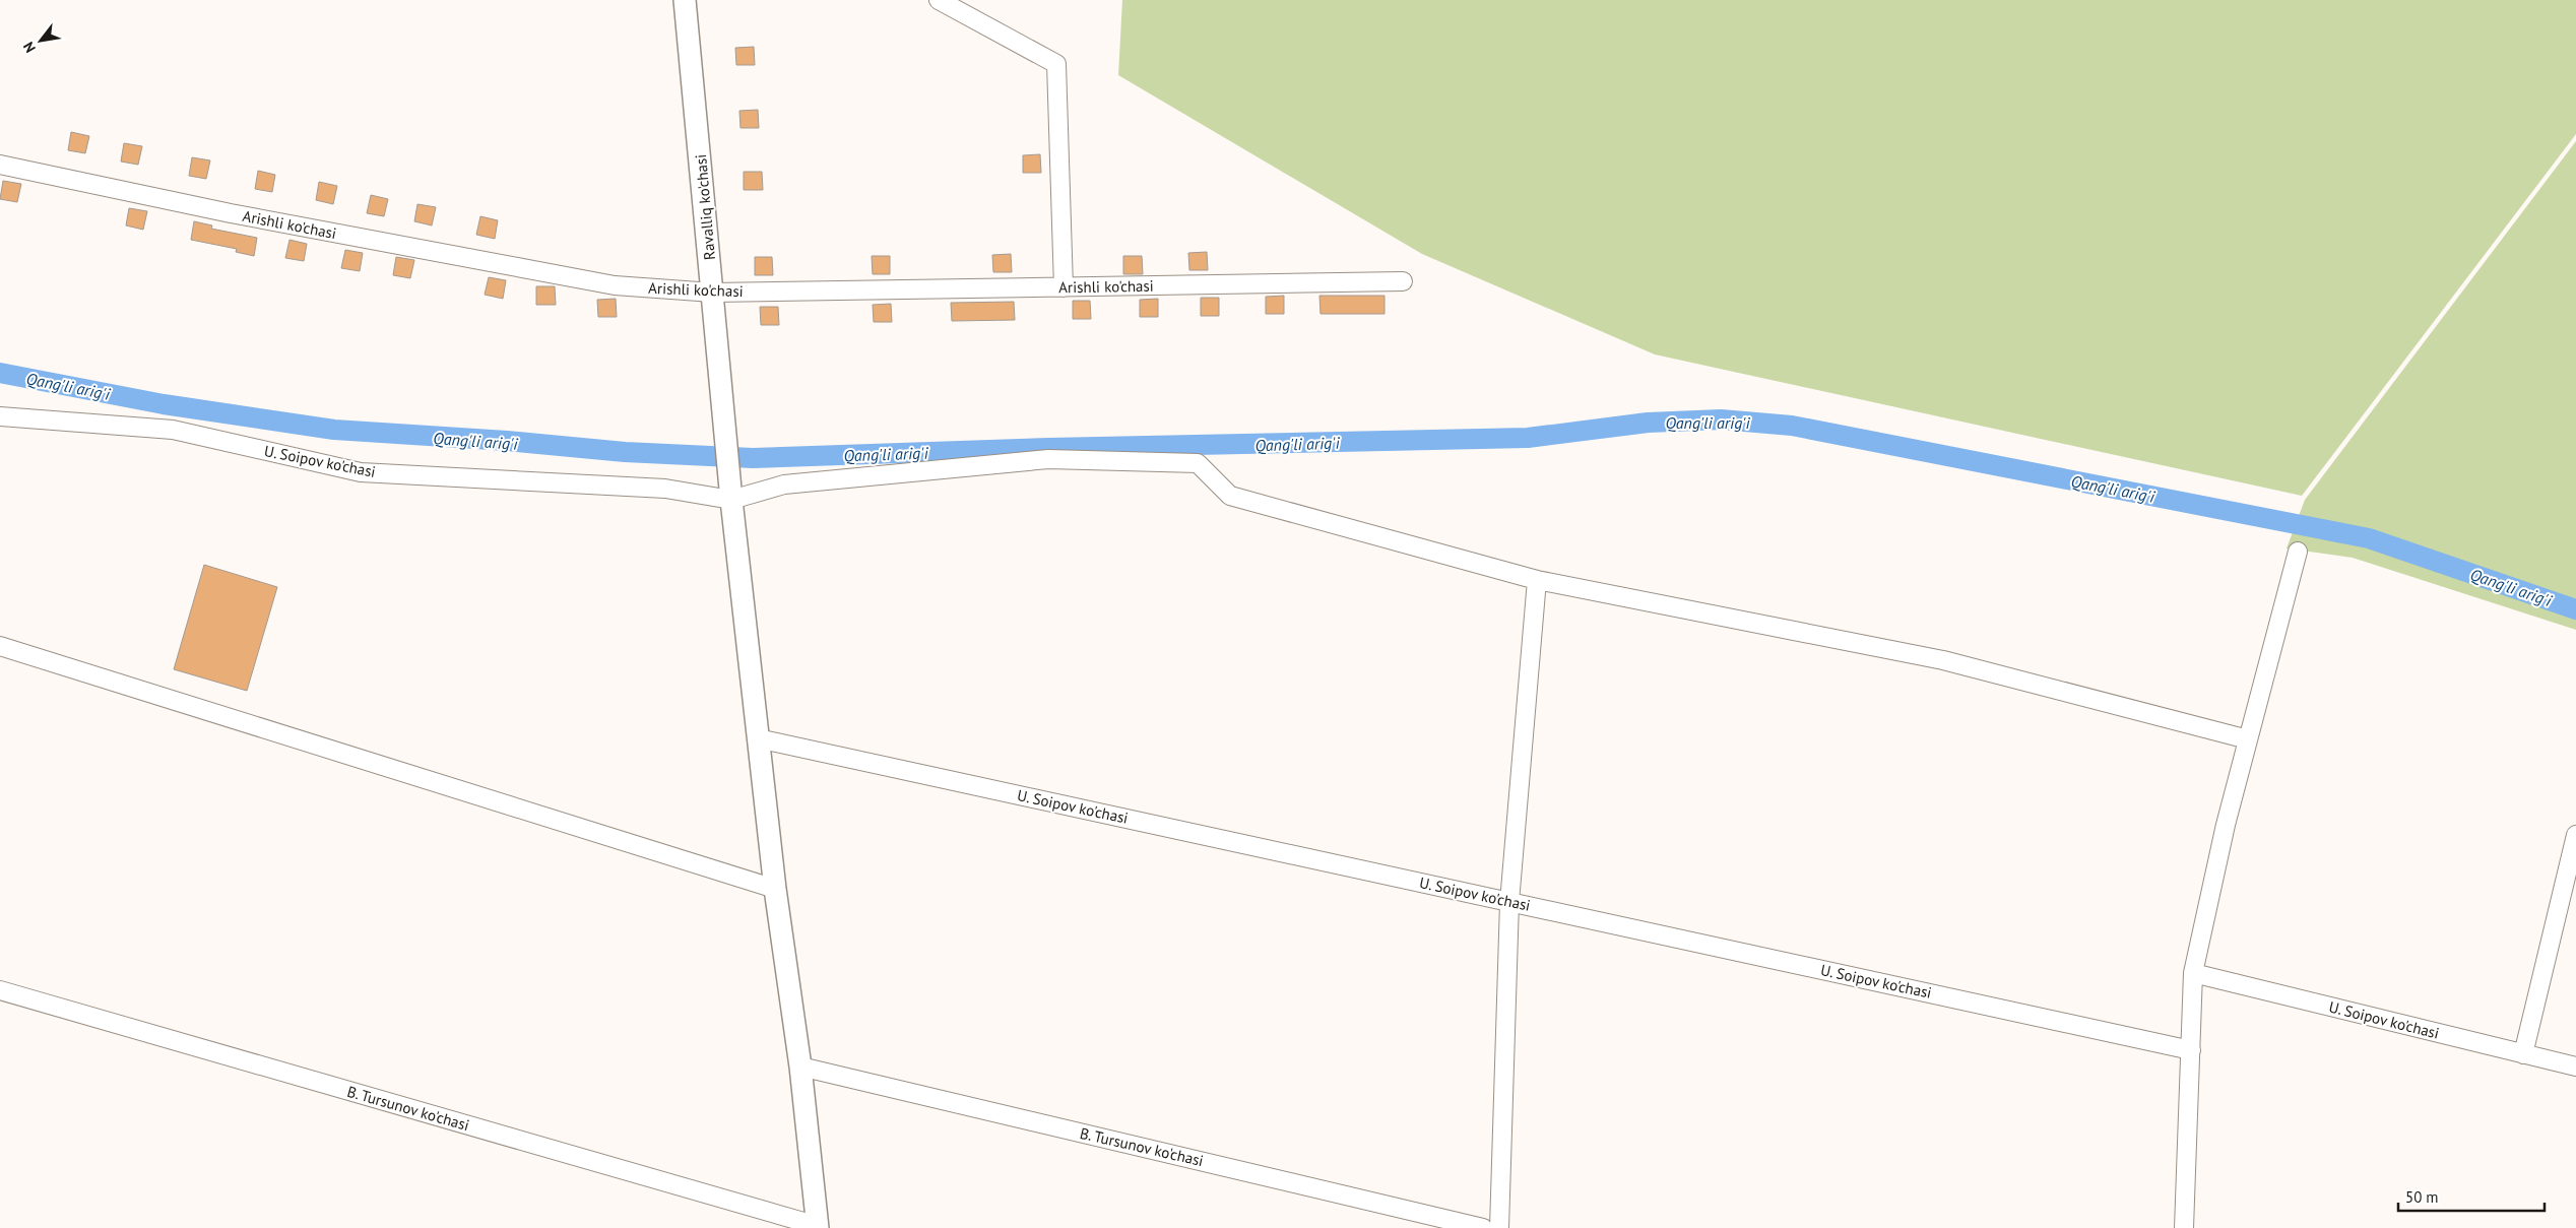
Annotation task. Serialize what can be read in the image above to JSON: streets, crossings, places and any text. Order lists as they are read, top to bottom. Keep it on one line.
{"streets":{"street":["Ravalliq ko'chasi","Arishli ko'chasi","U. Soipov ko'chasi","B. Tursunov ko'chasi"]},"crossings":[["Ravalliq ko'chasi","Arishli ko'chasi"],["Ravalliq ko'chasi","U. Soipov ko'chasi"],["Ravalliq ko'chasi","B. Tursunov ko'chasi"]],"water":["Qang'li arig'i"],"scale_bar":"50 m","north":"bottom left"}
